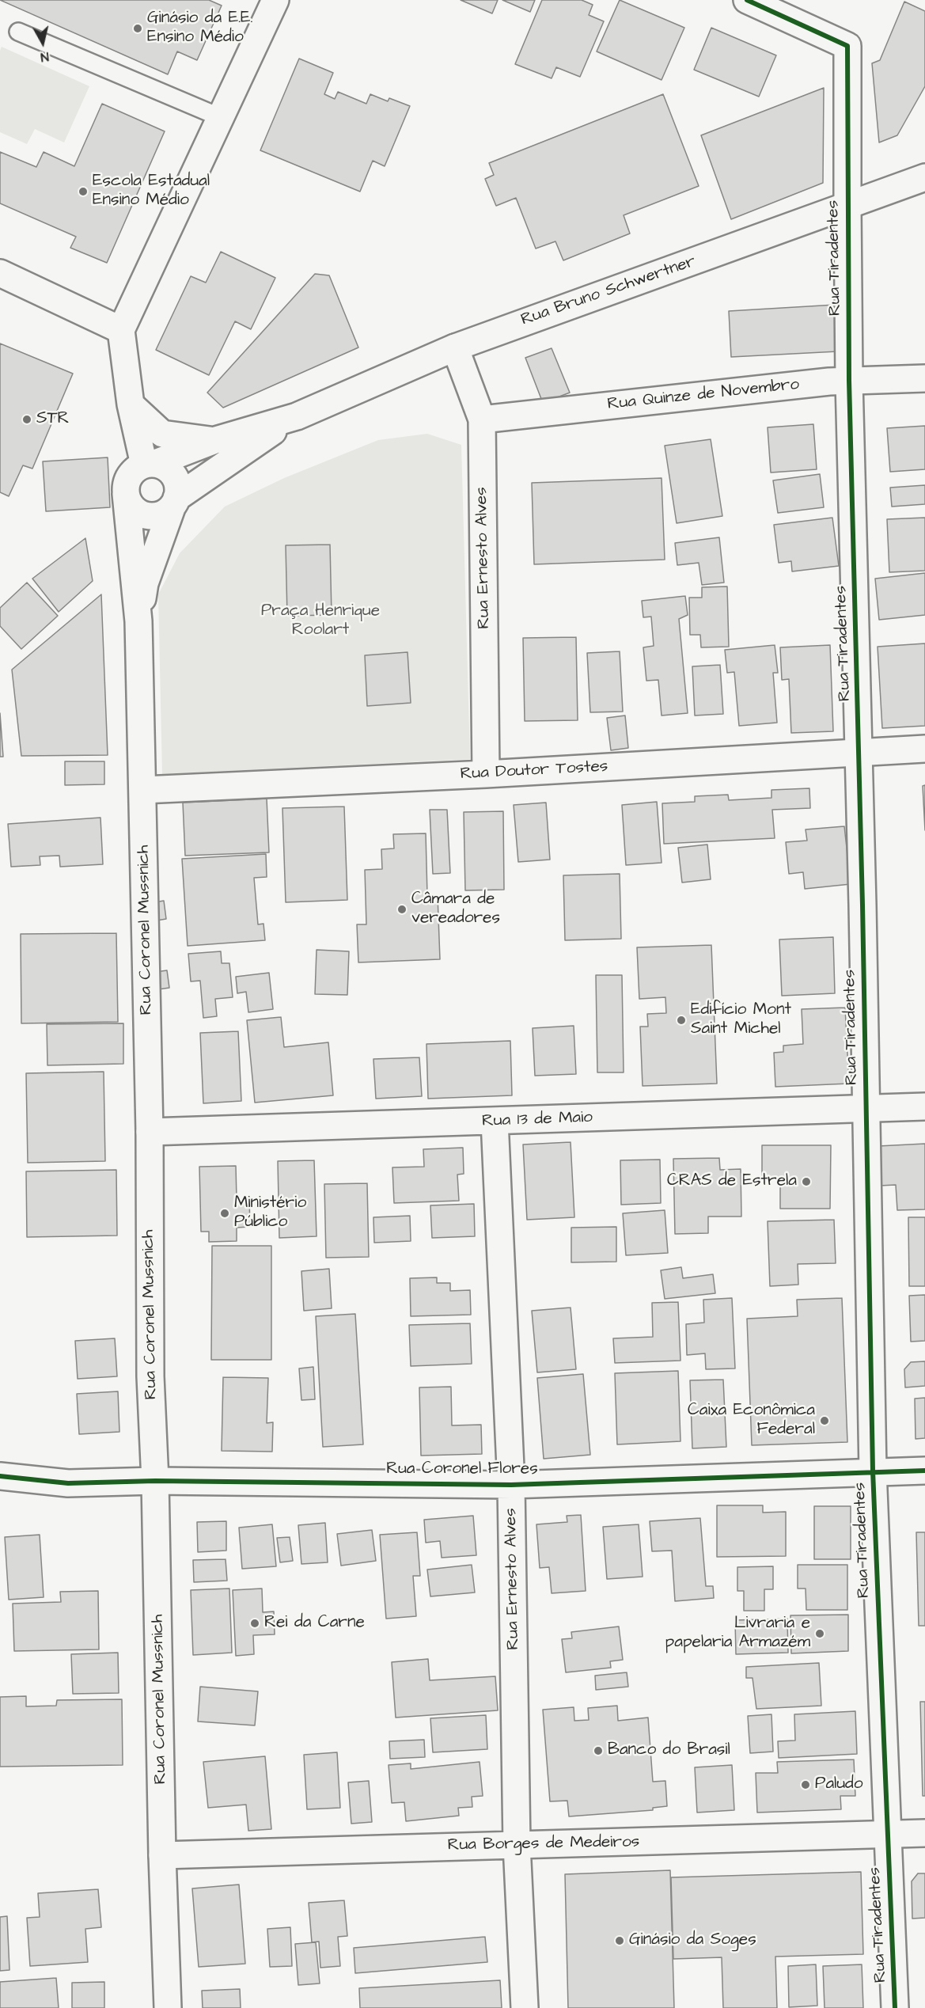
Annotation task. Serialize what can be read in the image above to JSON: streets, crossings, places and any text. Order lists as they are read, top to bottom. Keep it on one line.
{"streets":{"street":["Rua Tiradentes","Rua Bruno Schwertner","Rua Quinze de Novembro","Rua Ernesto Alves","Rua Doutor Tostes","Rua Coronel Mussnich","Rua 13 de Maio","Rua Coronel Flores","Rua Borges de Medeiros"]},"crossings":[["Rua Tiradentes","Rua Bruno Schwertner"],["Rua Tiradentes","Rua Quinze de Novembro"],["Rua Tiradentes","Rua Doutor Tostes"],["Rua Tiradentes","Rua 13 de Maio"],["Rua Tiradentes","Rua Coronel Flores"],["Rua Tiradentes","Rua Borges de Medeiros"],["Rua Bruno Schwertner","Rua Ernesto Alves"],["Rua Bruno Schwertner","Rua Coronel Mussnich"],["Rua Quinze de Novembro","Rua Ernesto Alves"],["Rua Ernesto Alves","Rua Doutor Tostes"],["Rua Ernesto Alves","Rua 13 de Maio"],["Rua Ernesto Alves","Rua Coronel Flores"],["Rua Ernesto Alves","Rua Borges de Medeiros"],["Rua Doutor Tostes","Rua Coronel Mussnich"],["Rua Coronel Mussnich","Rua 13 de Maio"],["Rua Coronel Mussnich","Rua Coronel Flores"],["Rua Coronel Mussnich","Rua Borges de Medeiros"]],"parks":["Praça Henrique Roolart"],"places":["Ginásio da E.E. Ensino Médio","Escola Estadual Ensino Médio","STR","Câmara de vereadores","Edifício Mont Saint Michel","CRAS de Estrela","Ministério Público","Caixa Econômica Federal","Rei da Carne","Livraria e papelaria Armazém","Banco do Brasil","Paludo","Ginásio da Soges"],"north":"bottom"}
